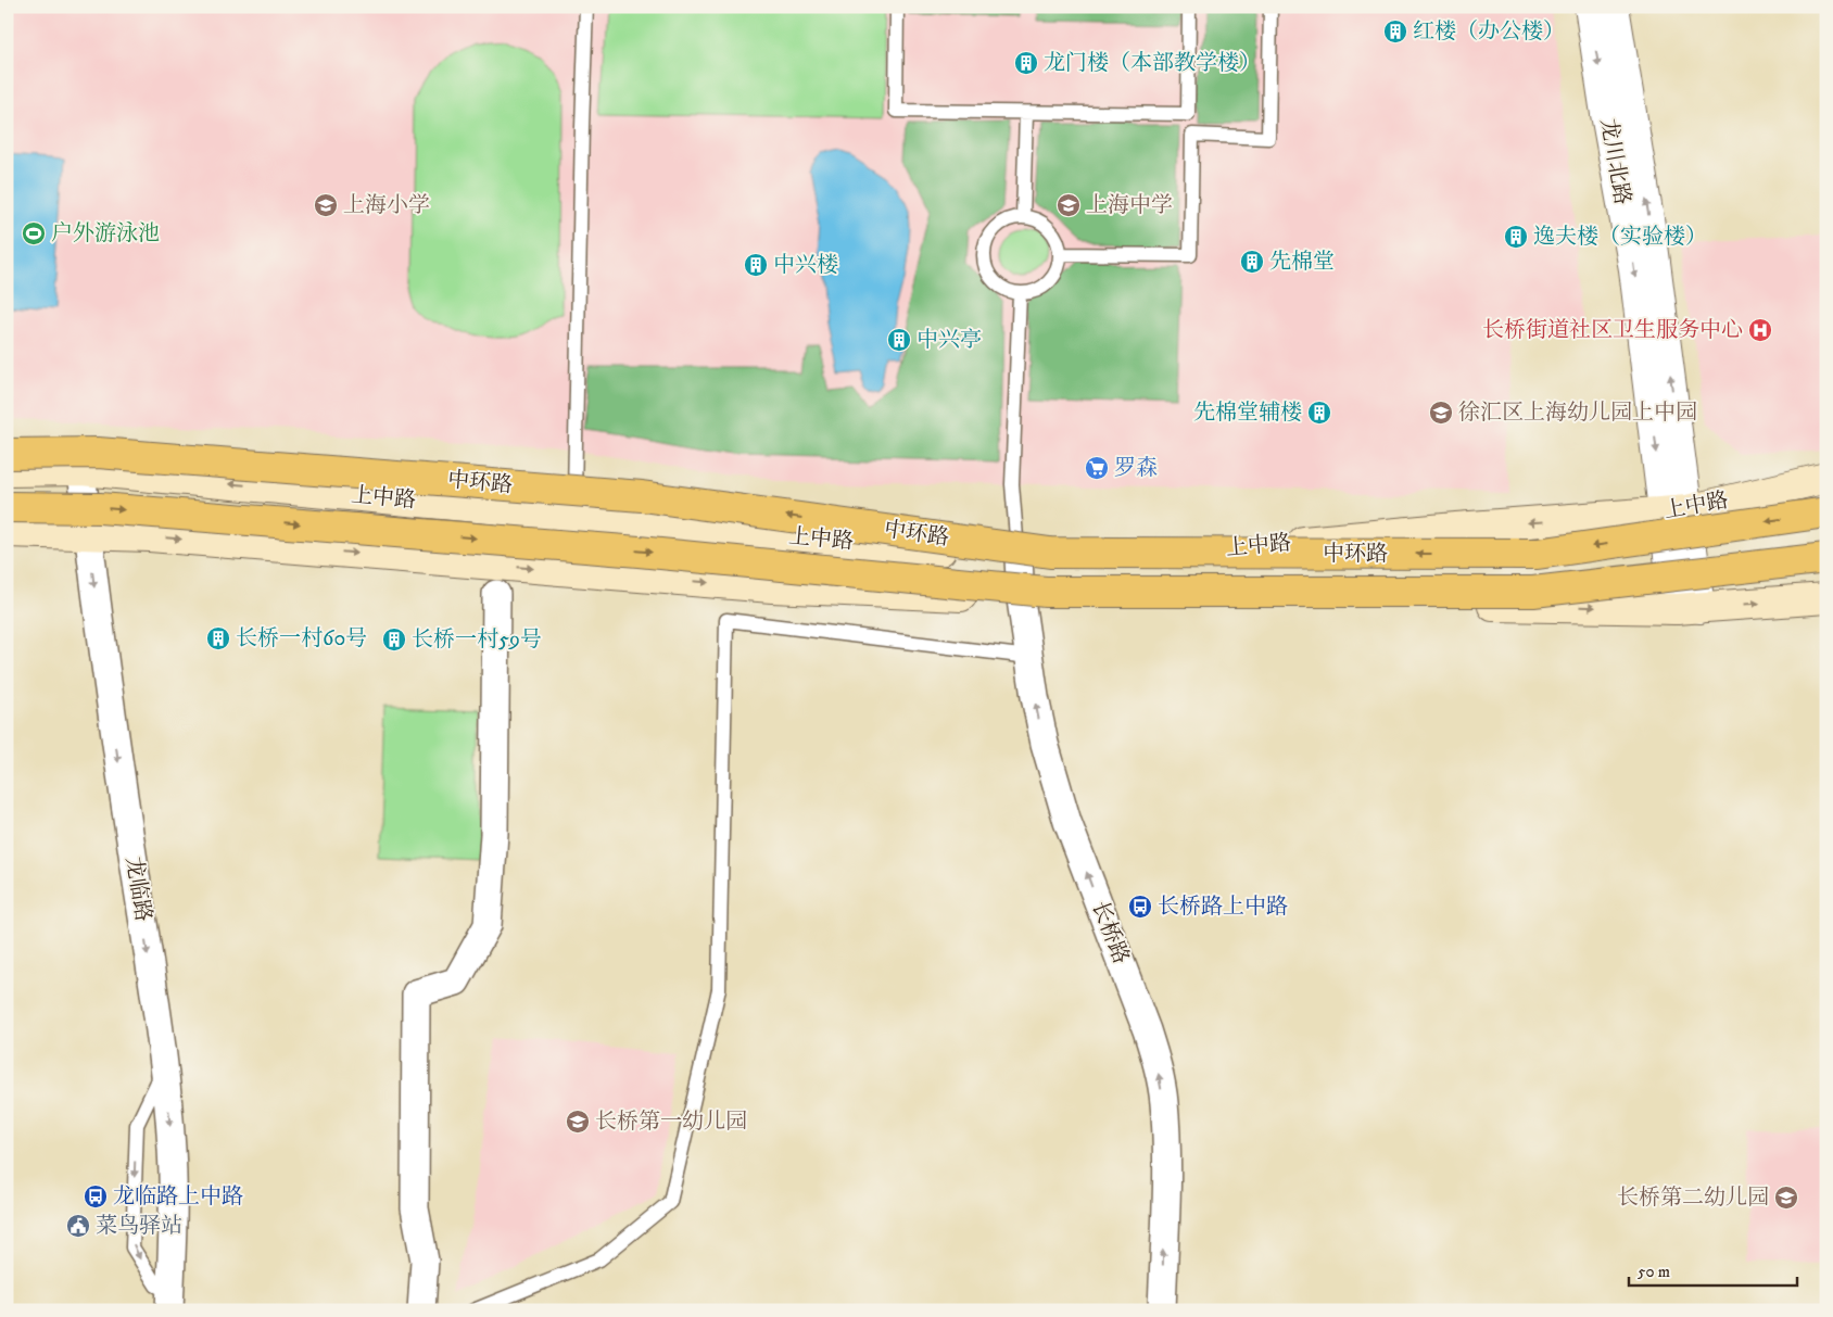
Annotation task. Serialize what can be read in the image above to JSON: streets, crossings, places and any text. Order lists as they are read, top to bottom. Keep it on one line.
{"streets":{"highway":["中环路"],"main road":["上中路"],"street":["龙川北路","龙临路","长桥路"]},"crossings":[["龙川北路","上中路"],["上中路","龙临路"],["上中路","长桥路"]],"one_way":["龙临路","长桥路"],"places":{"building":["红楼（办公楼）","龙门楼（本部教学楼）","逸夫楼（实验楼）","先棉堂","中兴楼","中兴亭","先棉堂辅楼","长桥一村60号","长桥一村59号"],"school or university":["上海小学","上海中学","徐汇区上海幼儿园上中园","长桥第一幼儿园","长桥第二幼儿园"],"sports":["户外游泳池"],"hospital":["长桥街道社区卫生服务中心"],"supermarket":["罗森"],"bus stop":["长桥路上中路","龙临路上中路"],"public building":["菜鸟驿站"]},"scale_bar":"50 m"}
